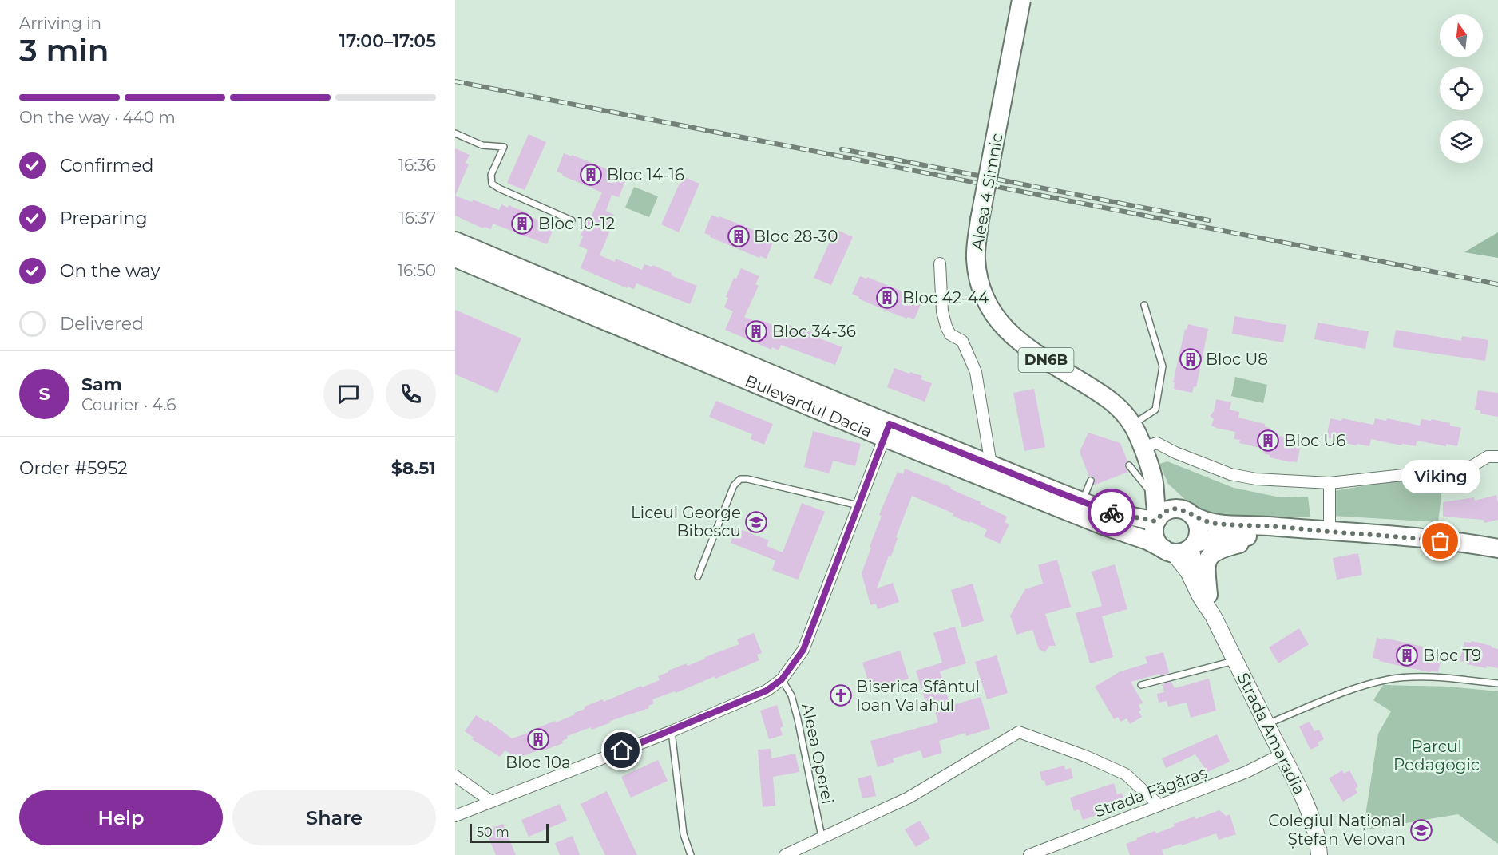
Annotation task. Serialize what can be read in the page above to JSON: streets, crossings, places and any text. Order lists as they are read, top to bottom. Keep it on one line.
{"streets":{"main road":["Aleea 4 Șimnic","DN6B","Bulevardul Dacia","Strada Amaradia"],"street":["Strada Făgăraș"],"lane":["Aleea Operei"]},"crossings":[["Aleea 4 Șimnic","Bulevardul Dacia"],["Aleea 4 Șimnic","Strada Amaradia"],["Bulevardul Dacia","Strada Amaradia"],["Strada Amaradia","Strada Făgăraș"]],"parks":["Parcul Pedagogic"],"places":{"building":["Bloc 14-16","Bloc 10-12","Bloc 28-30","Bloc 42-44","Bloc 34-36","Bloc U8","Bloc U6","Bloc T9","Bloc 10a"],"school or university":["Liceul George Bibescu","Colegiul Național Ștefan Velovan"],"other":["Viking"],"church":["Biserica Sfântul Ioan Valahul"]},"scale_bar":"50 m","north":"top","page":{"heading":["3 min","Arriving in","17:00–17:05"],"panel":["Sam","Courier · 4.6","Order #5952","$8.51"],"bar":"On the way · 440 m","list":[["Confirmed","16:36"],["Preparing","16:37"],["On the way","16:50"],"Delivered"],"round":"S","bubble":"Viking","buttons":["Help","Share"],"scale":"50 m"}}
